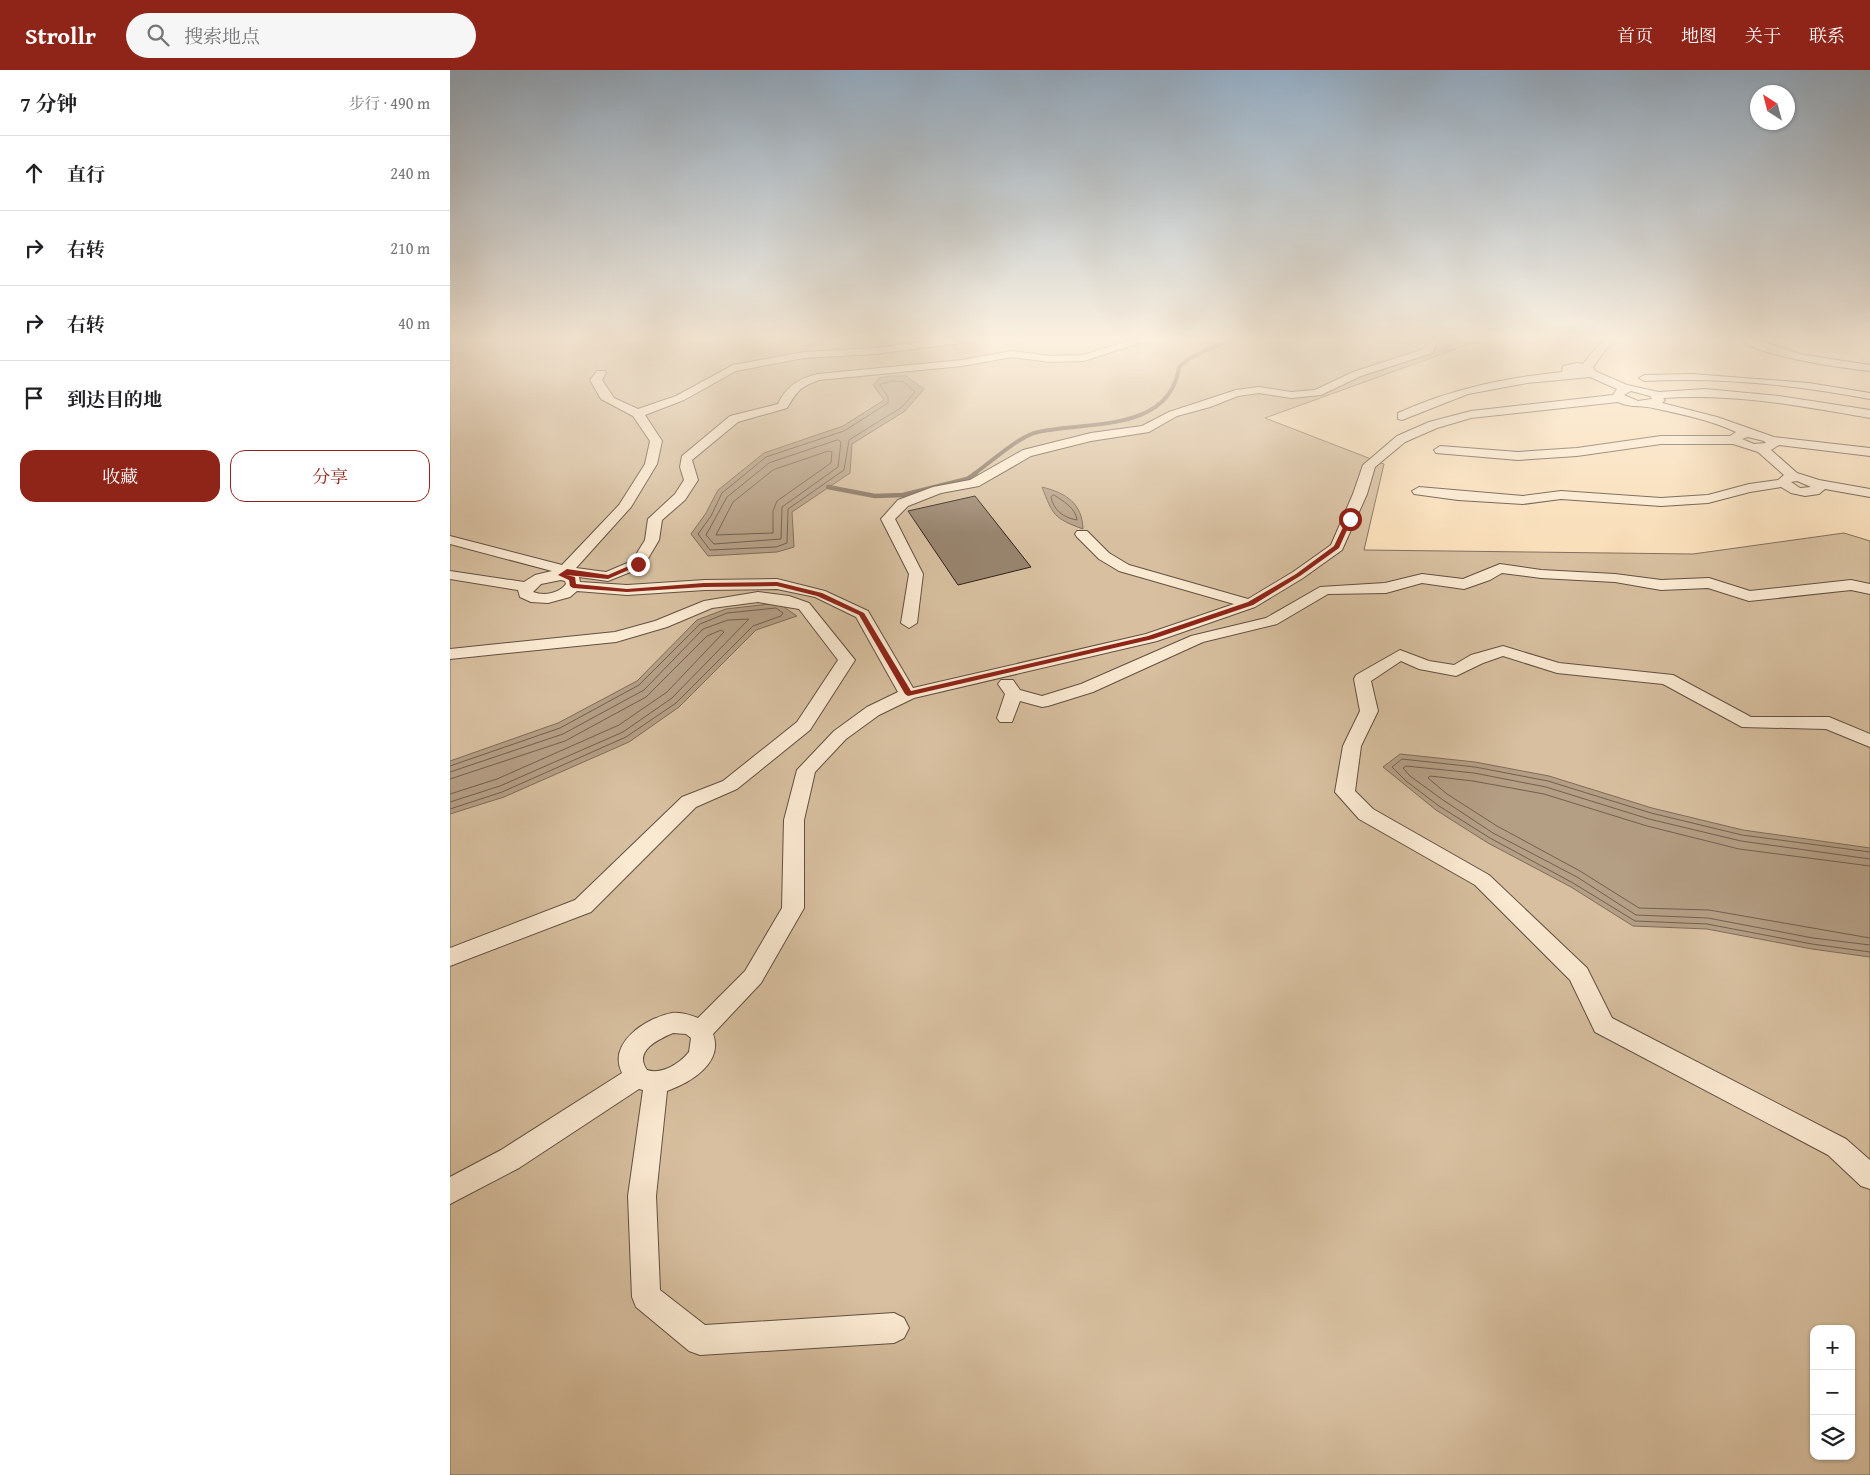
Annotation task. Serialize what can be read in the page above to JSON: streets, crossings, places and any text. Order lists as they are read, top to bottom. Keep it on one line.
{"north":"top left","page":{"header":"Strollr","search":"搜索地点","nav":["首页","地图","关于","联系"],"heading":["7 分钟","步行 · 490 m"],"list":[["直行","240 m"],["右转","210 m"],["右转","40 m"],"到达目的地"],"buttons":["收藏","分享"],"map_buttons":["+","−"]}}
